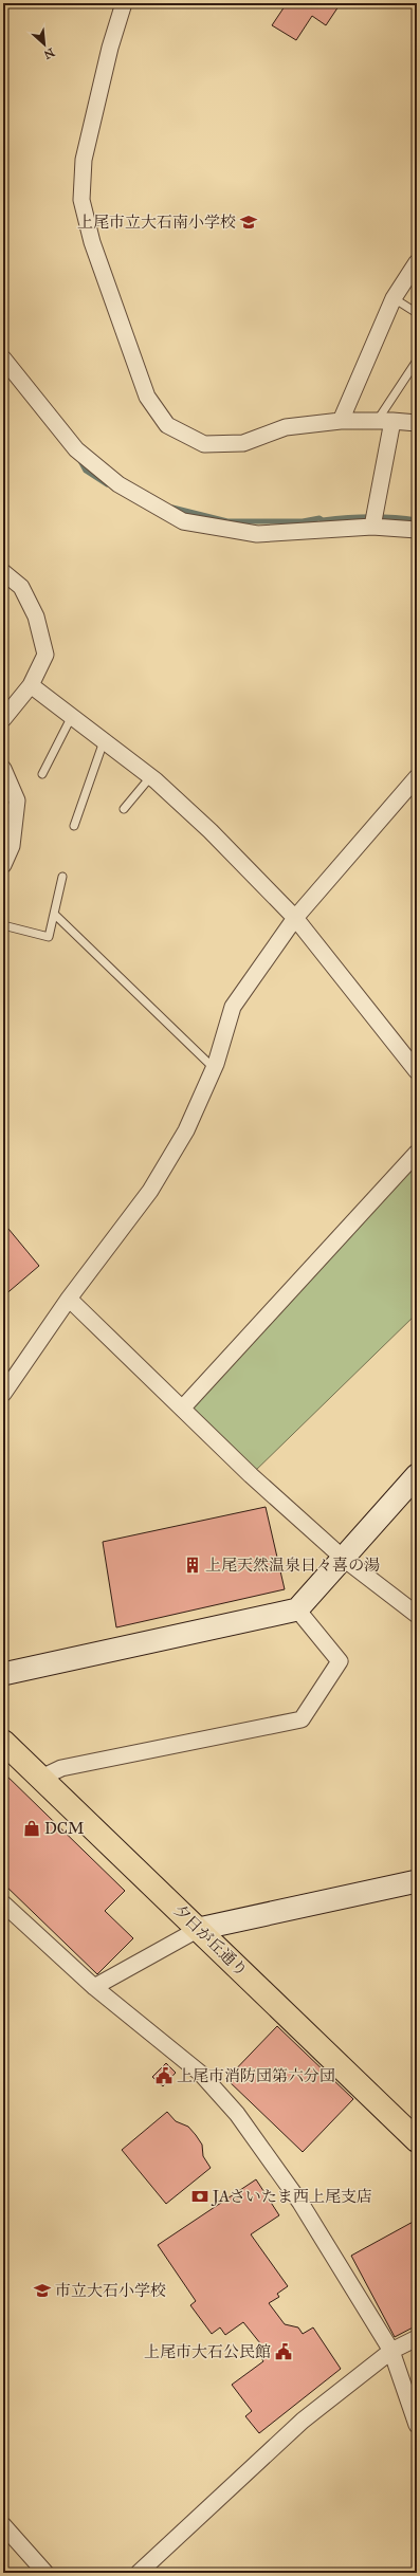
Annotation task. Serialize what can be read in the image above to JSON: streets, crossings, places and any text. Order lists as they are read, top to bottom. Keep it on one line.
{"streets":{"main road":["夕日が丘通り"]},"places":{"school or university":["上尾市立大石南小学校","市立大石小学校"],"building":["上尾天然温泉日々喜の湯"],"shop":["DCM"],"public building":["上尾市消防団第六分団","上尾市大石公民館"],"bank":["JAさいたま西上尾支店"]},"north":"bottom right"}
